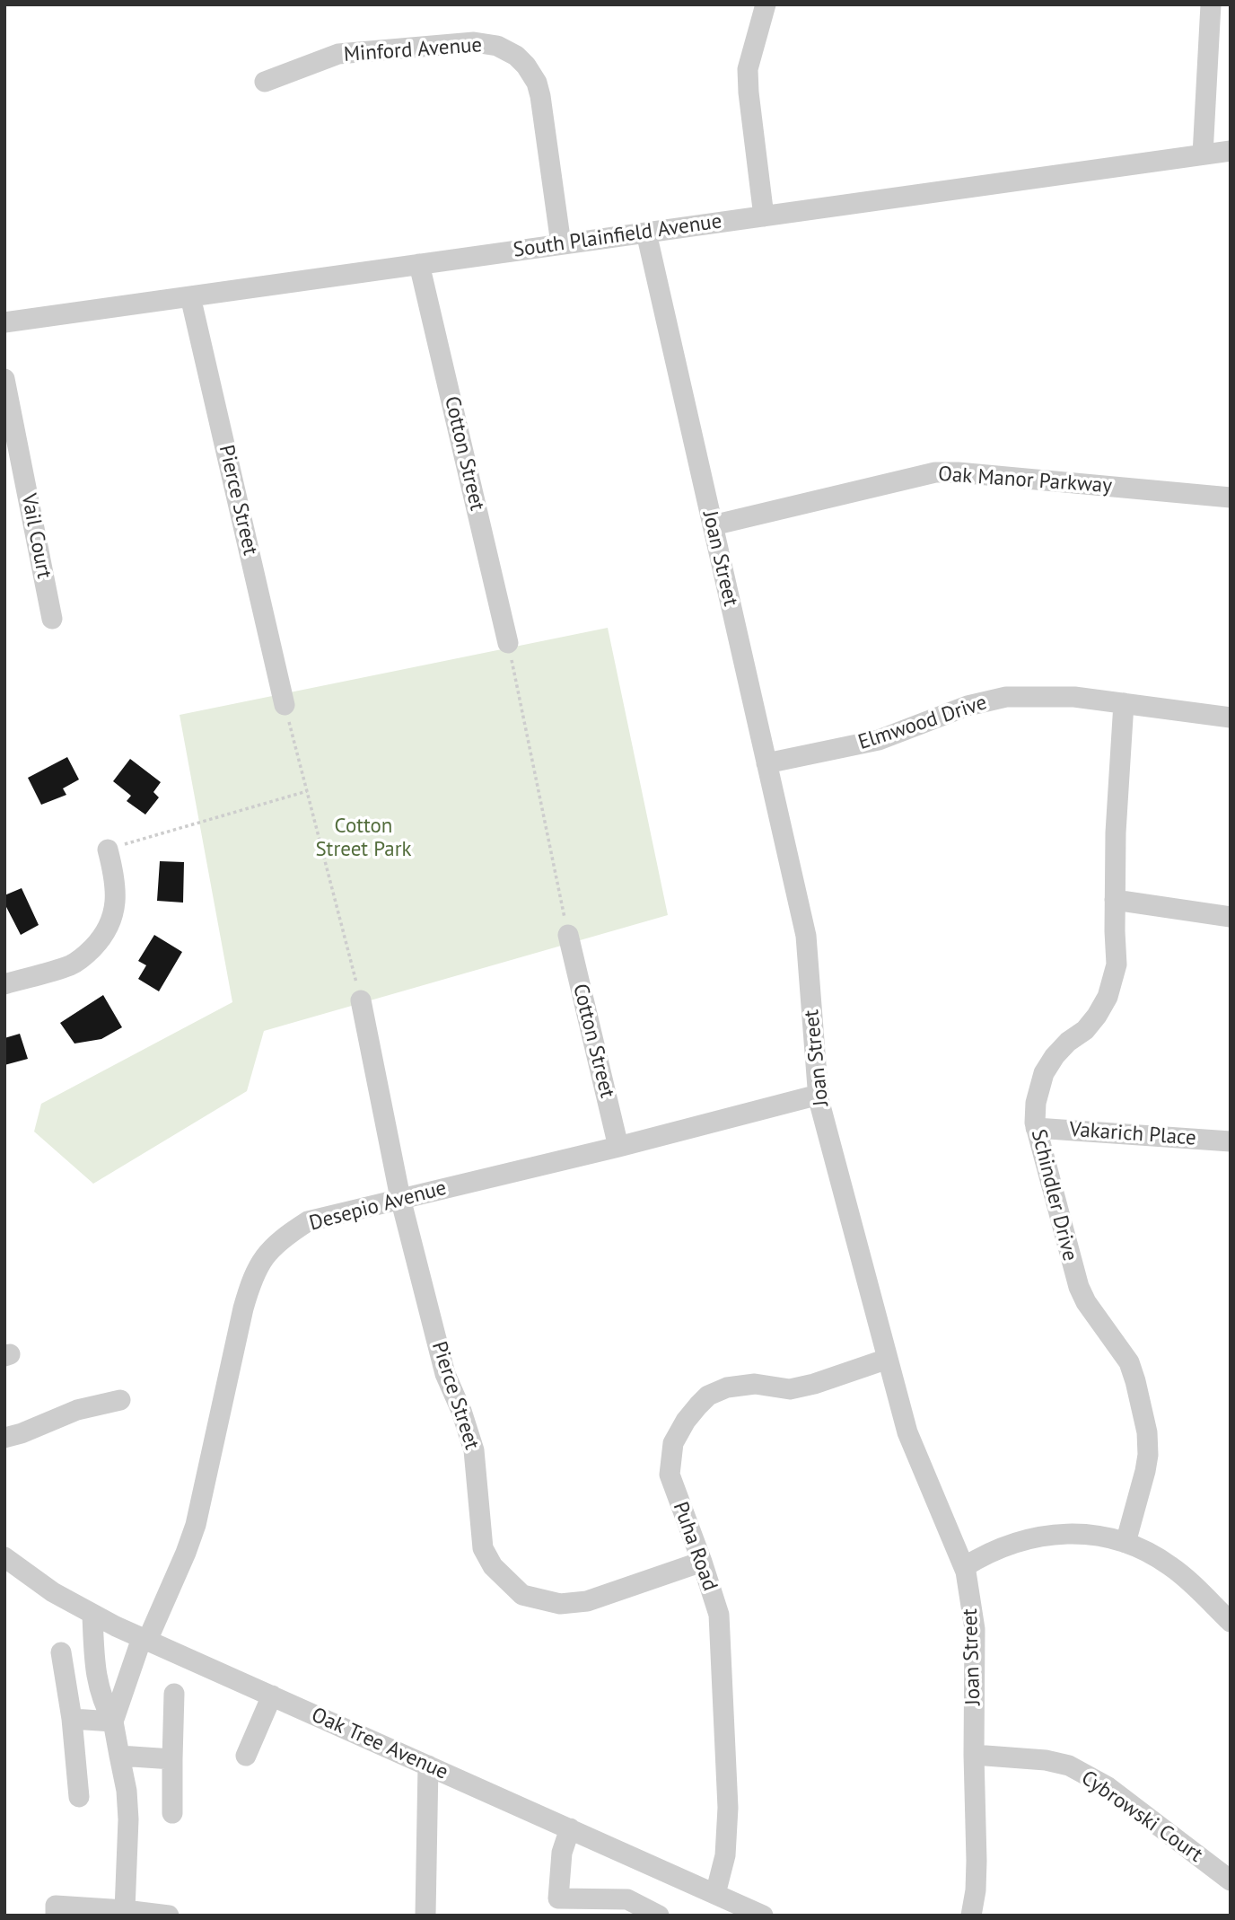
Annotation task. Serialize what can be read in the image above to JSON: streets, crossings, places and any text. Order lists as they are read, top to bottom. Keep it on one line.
{"streets":{"street":["Minford Avenue","South Plainfield Avenue","Cotton Street","Oak Manor Parkway","Pierce Street","Vail Court","Joan Street","Elmwood Drive","Vakarich Place","Schindler Drive","Desepio Avenue","Puha Road","Oak Tree Avenue","Cybrowski Court"]},"crossings":[["Minford Avenue","South Plainfield Avenue"],["South Plainfield Avenue","Cotton Street"],["South Plainfield Avenue","Pierce Street"],["South Plainfield Avenue","Joan Street"],["Cotton Street","Desepio Avenue"],["Oak Manor Parkway","Joan Street"],["Pierce Street","Desepio Avenue"],["Pierce Street","Puha Road"],["Joan Street","Elmwood Drive"],["Joan Street","Desepio Avenue"],["Joan Street","Puha Road"],["Joan Street","Cybrowski Court"],["Elmwood Drive","Schindler Drive"],["Vakarich Place","Schindler Drive"],["Desepio Avenue","Oak Tree Avenue"],["Puha Road","Oak Tree Avenue"]],"parks":["Cotton Street Park"]}
